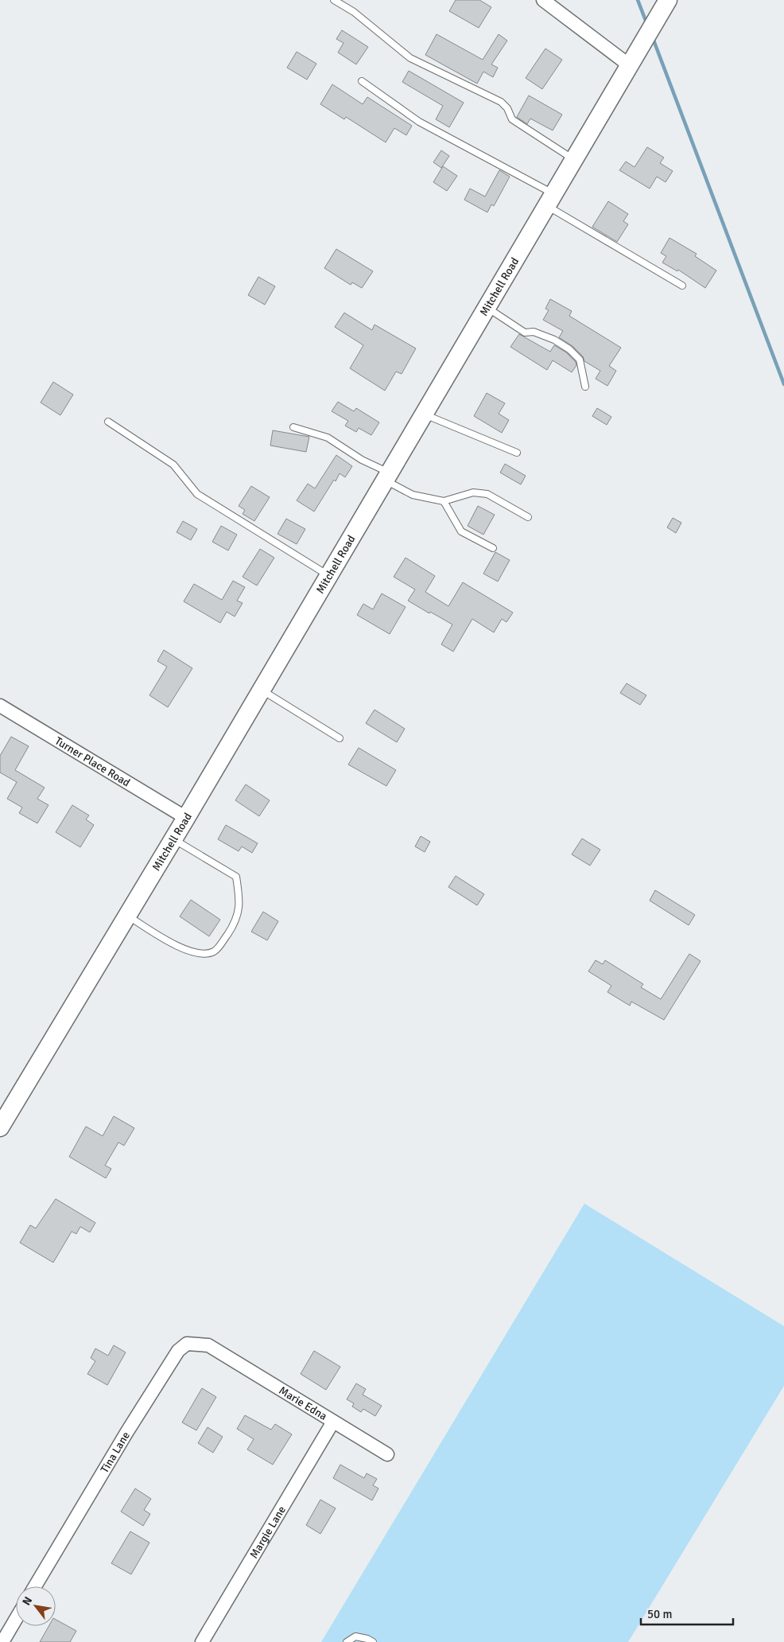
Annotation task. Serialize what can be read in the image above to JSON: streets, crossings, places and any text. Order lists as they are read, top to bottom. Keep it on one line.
{"streets":{"street":["Mitchell Road","Turner Place Road","Marie Edna","Tina Lane","Margie Lane"]},"crossings":[["Mitchell Road","Turner Place Road"],["Marie Edna","Tina Lane"],["Marie Edna","Margie Lane"]],"scale_bar":"50 m","north":"top left"}
